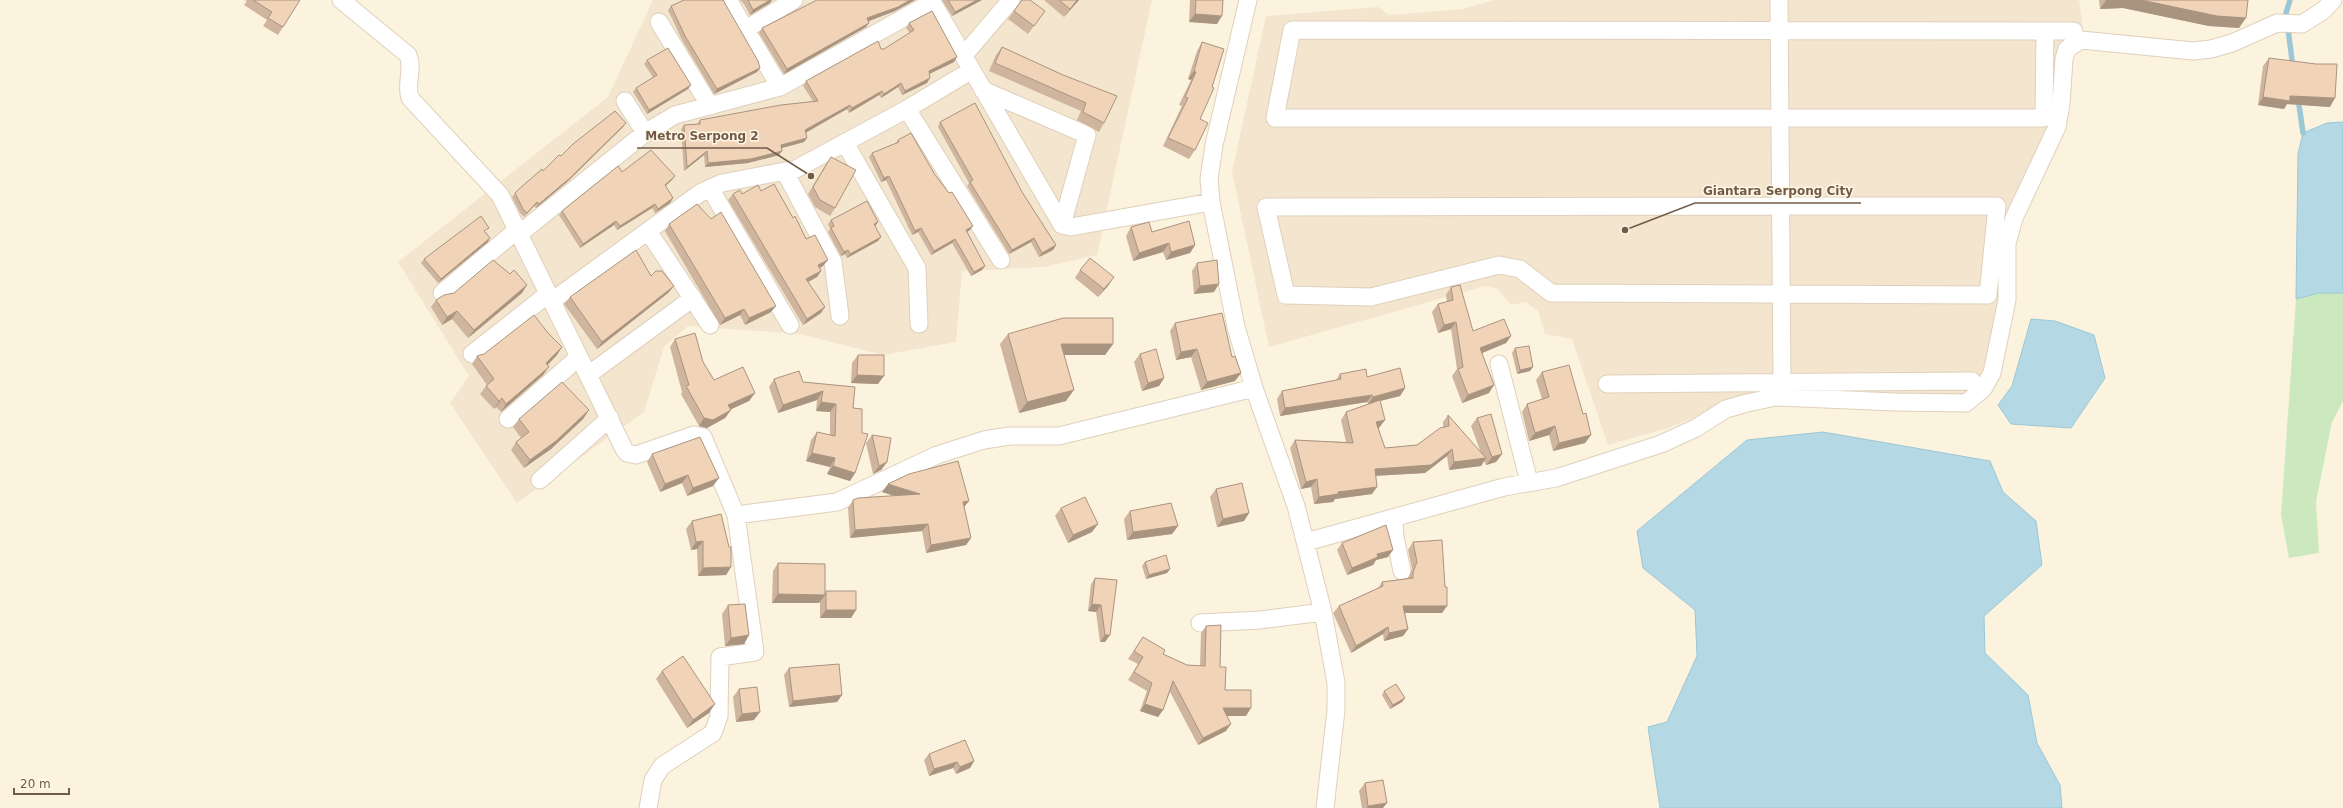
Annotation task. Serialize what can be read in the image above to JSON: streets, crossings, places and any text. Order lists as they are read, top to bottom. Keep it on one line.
{"places":["Metro Serpong 2","Giantara Serpong City"],"scale_bar":"20 m"}
